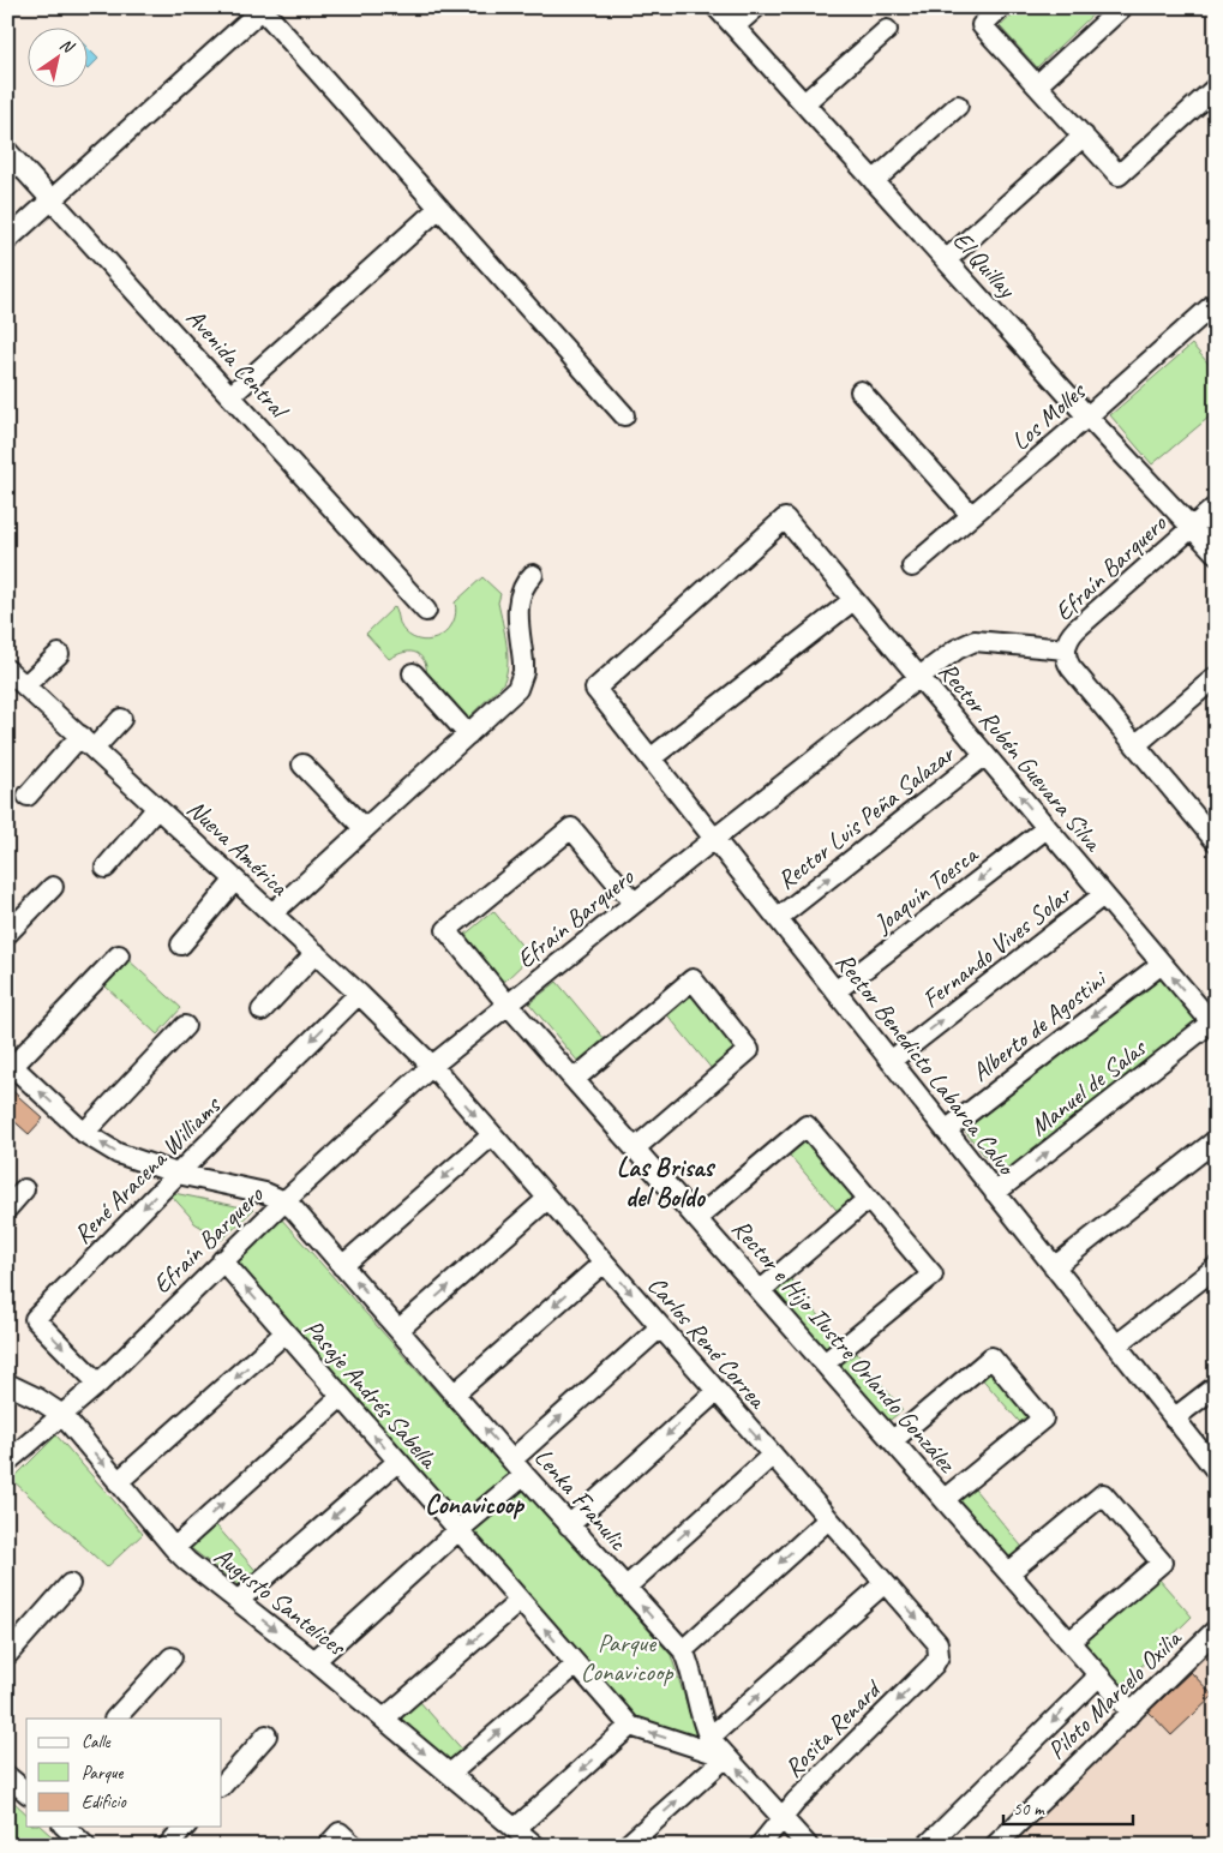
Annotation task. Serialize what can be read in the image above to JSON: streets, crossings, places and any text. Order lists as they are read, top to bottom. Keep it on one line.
{"streets":{"street":["El Quillay","Avenida Central","Los Molles","Efraín Barquero","Rector Rubén Guevara Silva","Rector Luis Peña Salazar","Nueva América","Joaquín Toesca","Fernando Vives Solar","Alberto de Agostini","Rector Benedicto Labarca Calvo","Manuel de Salas","René Aracena Williams","Carlos René Correa","Rector e Hijo Ilustre Orlando González","Pasaje Andrés Sabella","Lenka Franulic","Augusto Santelices","Piloto Marcelo Oxilia","Rosita Renard"]},"crossings":[["El Quillay","Los Molles"],["El Quillay","Efraín Barquero"],["Efraín Barquero","Rector Rubén Guevara Silva"],["Efraín Barquero","Nueva América"],["Efraín Barquero","Rector Benedicto Labarca Calvo"],["Efraín Barquero","René Aracena Williams"],["Efraín Barquero","Carlos René Correa"],["Efraín Barquero","Rector e Hijo Ilustre Orlando González"],["Efraín Barquero","Pasaje Andrés Sabella"],["Efraín Barquero","Lenka Franulic"],["Efraín Barquero","Augusto Santelices"],["Rector Rubén Guevara Silva","Rector Luis Peña Salazar"],["Rector Rubén Guevara Silva","Joaquín Toesca"],["Rector Rubén Guevara Silva","Fernando Vives Solar"],["Rector Rubén Guevara Silva","Alberto de Agostini"],["Rector Rubén Guevara Silva","Rector Benedicto Labarca Calvo"],["Rector Rubén Guevara Silva","Manuel de Salas"],["Rector Luis Peña Salazar","Rector Benedicto Labarca Calvo"],["Nueva América","René Aracena Williams"],["Nueva América","Carlos René Correa"],["Joaquín Toesca","Rector Benedicto Labarca Calvo"],["Fernando Vives Solar","Rector Benedicto Labarca Calvo"],["Alberto de Agostini","Rector Benedicto Labarca Calvo"],["Rector Benedicto Labarca Calvo","Manuel de Salas"],["Carlos René Correa","Rosita Renard"],["Rector e Hijo Ilustre Orlando González","Piloto Marcelo Oxilia"],["Lenka Franulic","Rosita Renard"]],"one_way":["Rector Luis Peña Salazar","Joaquín Toesca","Fernando Vives Solar","Carlos René Correa","Pasaje Andrés Sabella","Lenka Franulic","Augusto Santelices"],"districts":["Las Brisas del Boldo","Conavicoop"],"parks":["Parque Conavicoop"],"legend":["Calle","Parque","Edificio"],"scale_bar":"50 m","north":"top right"}
